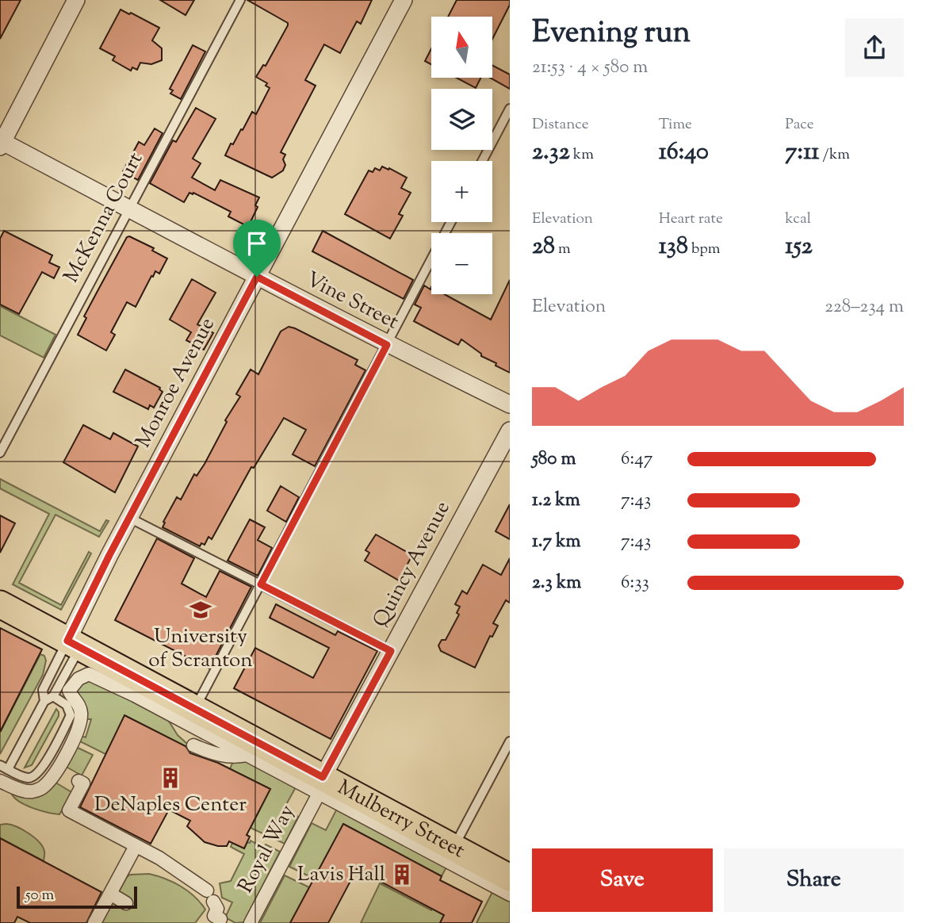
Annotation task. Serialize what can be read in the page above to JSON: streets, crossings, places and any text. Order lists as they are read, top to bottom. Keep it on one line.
{"streets":{"main road":["Mulberry Street"],"street":["Vine Street","Monroe Avenue","Quincy Avenue","Royal Way"],"lane":["McKenna Court"]},"crossings":[["McKenna Court","Vine Street"],["Vine Street","Monroe Avenue"],["Monroe Avenue","Mulberry Street"],["Quincy Avenue","Mulberry Street"],["Quincy Avenue","Royal Way"],["Mulberry Street","Royal Way"]],"places":{"school or university":["University of Scranton"],"building":["DeNaples Center","Lavis Hall"]},"scale_bar":"50 m","north":"top","page":{"heading":["Evening run","21:53 · 4 × 580 m"],"map_buttons":["+","−"],"stats":[["Distance","2.32 km"],["Time","16:40"],["Pace","7:11 /km"],["Elevation","28 m"],["Heart rate","138 bpm"],["kcal","152"]],"chart":["Elevation","228–234 m"],"list":[{"name":"580 m","note":"6:47"},{"name":"1.2 km","note":"7:43"},{"name":"1.7 km","note":"7:43"},{"name":"2.3 km","note":"6:33"}],"buttons":["Save","Share"],"scale":"50 m"}}
